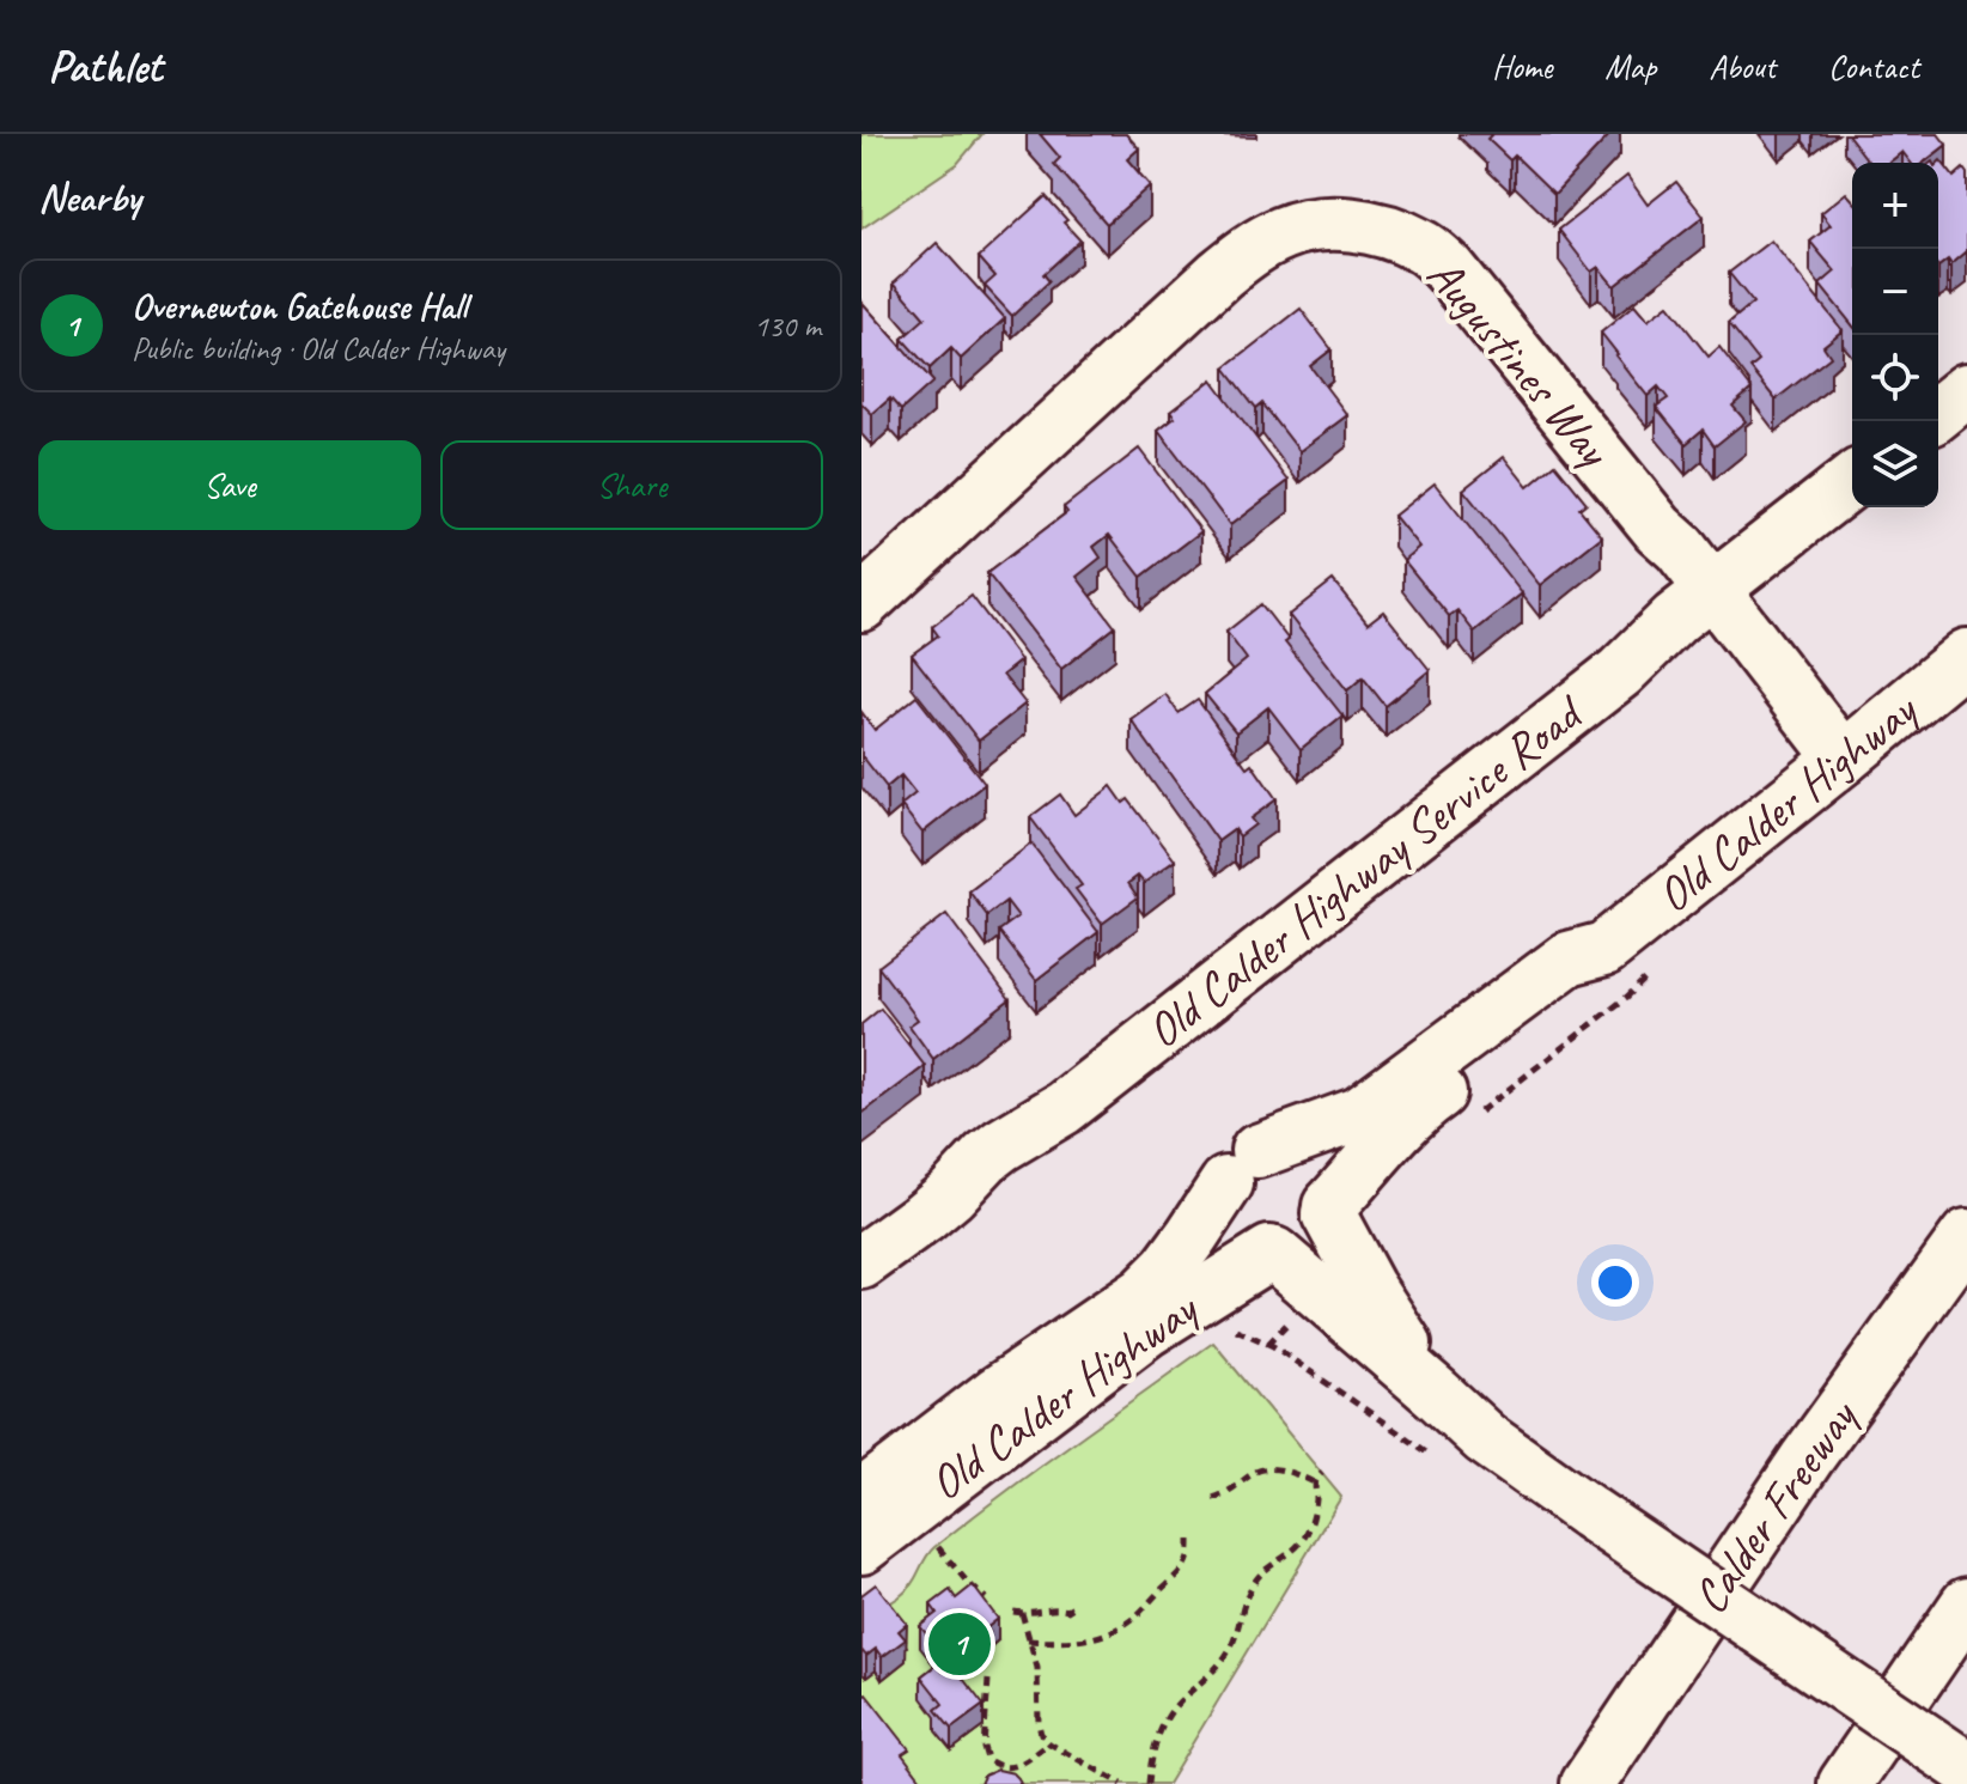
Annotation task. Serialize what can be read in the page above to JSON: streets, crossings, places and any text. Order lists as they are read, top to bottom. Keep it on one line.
{"streets":{"main road":["Augustines Way","Old Calder Highway","Old Calder Highway Service Road","Calder Freeway"]},"crossings":[["Augustines Way","Old Calder Highway"],["Augustines Way","Old Calder Highway Service Road"]],"page":{"header":"Pathlet","nav":["Home","Map","About","Contact"],"heading":"Nearby","map_buttons":["+","−"],"list":[{"mark":"1","name":"Overnewton Gatehouse Hall","note":"Public building · Old Calder Highway","value":"130 m"}],"buttons":["Save","Share"],"pins":"1"}}
